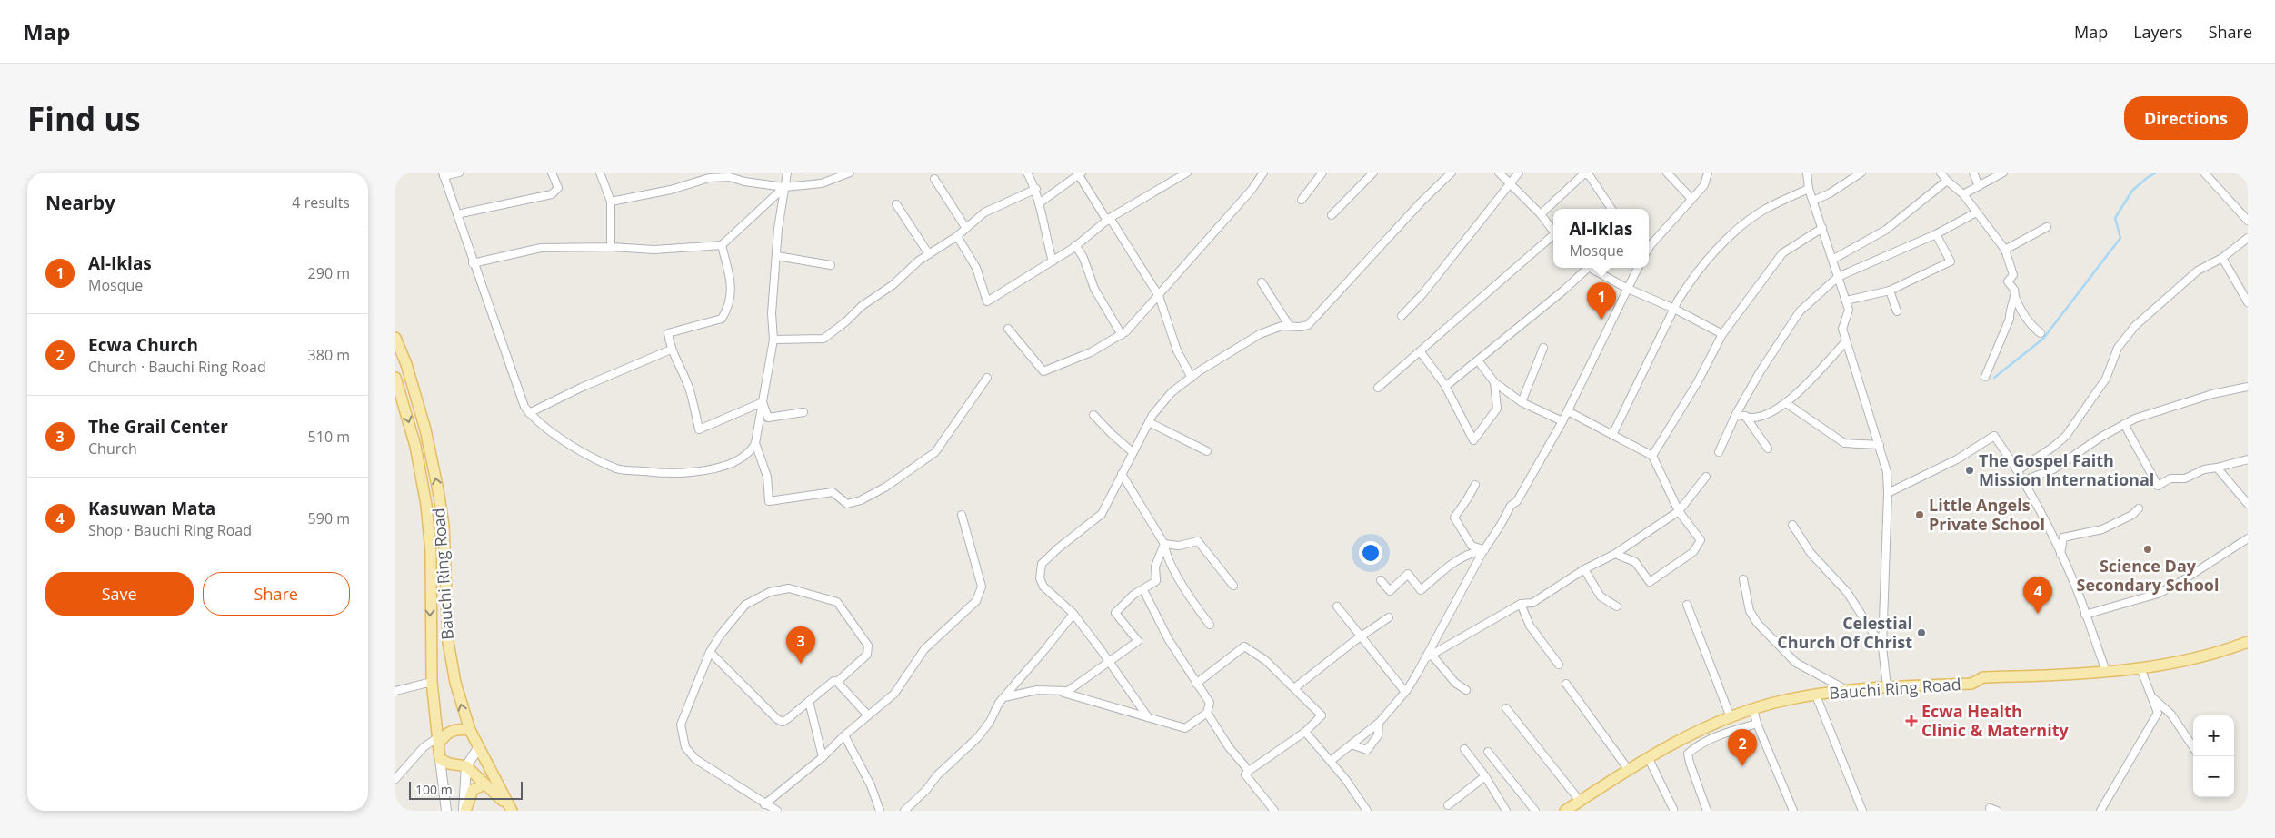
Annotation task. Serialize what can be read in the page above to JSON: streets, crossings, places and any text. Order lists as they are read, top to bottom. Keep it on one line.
{"streets":{"main road":["Bauchi Ring Road"]},"places":{"other":["The Gospel Faith Mission International","Little Angels Private School","Science Day Secondary School","Celestial Church Of Christ"],"health":["Ecwa Health Clinic & Maternity"]},"scale_bar":"100 m","page":{"header":"Map","nav":["Map","Layers","Share"],"buttons":["Directions",["Save","Share"]],"title":"Find us","heading":["Nearby","4 results"],"popup":["Al-Iklas","Mosque"],"list":[{"mark":"1","name":"Al-Iklas","note":"Mosque","value":"290 m"},{"mark":"2","name":"Ecwa Church","note":"Church · Bauchi Ring Road","value":"380 m"},{"mark":"3","name":"The Grail Center","note":"Church","value":"510 m"},{"mark":"4","name":"Kasuwan Mata","note":"Shop · Bauchi Ring Road","value":"590 m"}],"pins":["1","4","3","2"],"map_buttons":["+","−"],"scale":"100 m"}}
